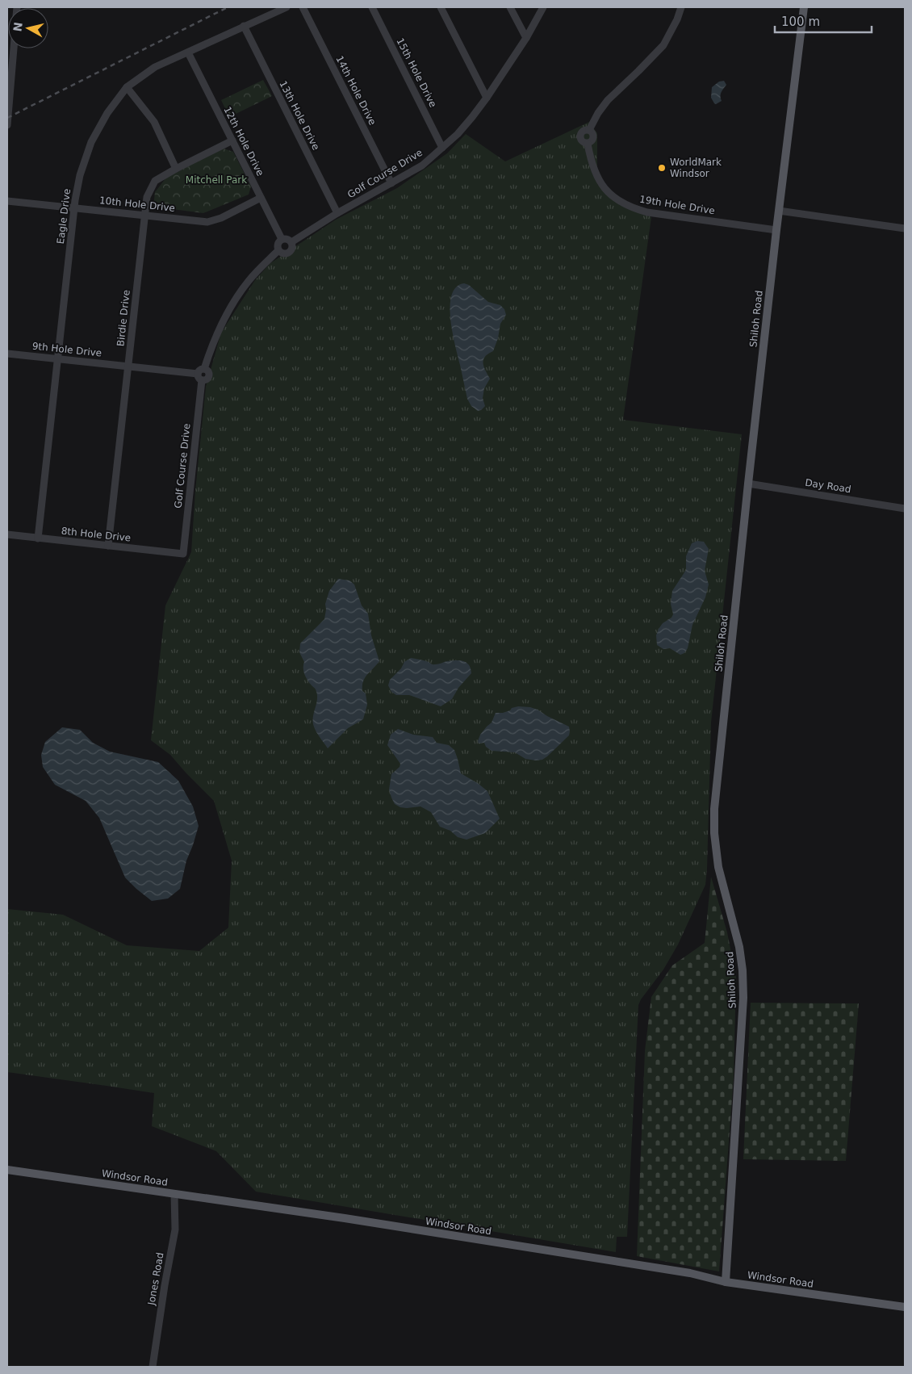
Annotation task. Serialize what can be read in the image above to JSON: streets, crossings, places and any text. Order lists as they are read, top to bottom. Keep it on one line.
{"streets":{"main road":["Shiloh Road","Windsor Road"],"street":["15th Hole Drive","14th Hole Drive","13th Hole Drive","12th Hole Drive","Golf Course Drive","10th Hole Drive","19th Hole Drive","Eagle Drive","Birdie Drive","9th Hole Drive","Day Road","8th Hole Drive","Jones Road"]},"crossings":[["15th Hole Drive","Golf Course Drive"],["14th Hole Drive","Golf Course Drive"],["13th Hole Drive","Golf Course Drive"],["13th Hole Drive","Eagle Drive"],["12th Hole Drive","Golf Course Drive"],["12th Hole Drive","10th Hole Drive"],["12th Hole Drive","Eagle Drive"],["12th Hole Drive","Birdie Drive"],["Golf Course Drive","9th Hole Drive"],["Golf Course Drive","8th Hole Drive"],["10th Hole Drive","Eagle Drive"],["10th Hole Drive","Birdie Drive"],["19th Hole Drive","Shiloh Road"],["Eagle Drive","9th Hole Drive"],["Eagle Drive","8th Hole Drive"],["Birdie Drive","9th Hole Drive"],["Birdie Drive","8th Hole Drive"],["Shiloh Road","Day Road"],["Shiloh Road","Windsor Road"],["Windsor Road","Jones Road"]],"parks":["Mitchell Park"],"places":["WorldMark Windsor"],"scale_bar":"100 m","north":"left"}
